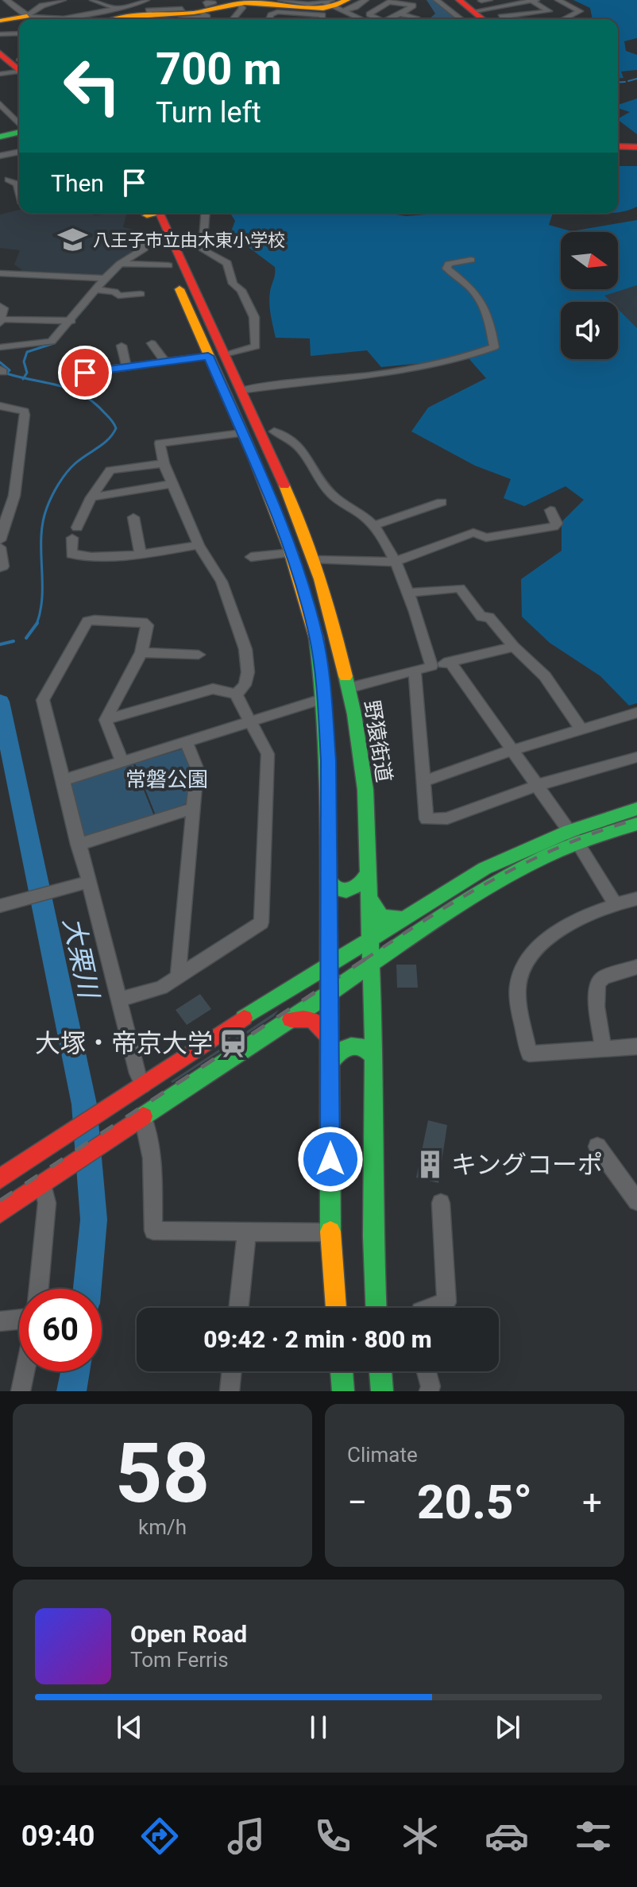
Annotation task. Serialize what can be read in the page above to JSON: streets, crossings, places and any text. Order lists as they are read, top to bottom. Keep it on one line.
{"streets":{"main road":["野猿街道"]},"water":["大栗川"],"parks":["常磐公園"],"places":{"school or university":["八王子市立由木東小学校"],"station":["大塚・帝京大学"],"building":["キングコーポ"]},"north":"right","page":{"turn":["700 m","Turn left"],"then":"Then","limit":"60","trip":"09:42 · 2 min · 800 m","tile":[["58","km/h"],"Climate"],"heat":["−","20.5°","+"],"song":["Open Road","Tom Ferris"],"tabs":"09:40"}}
